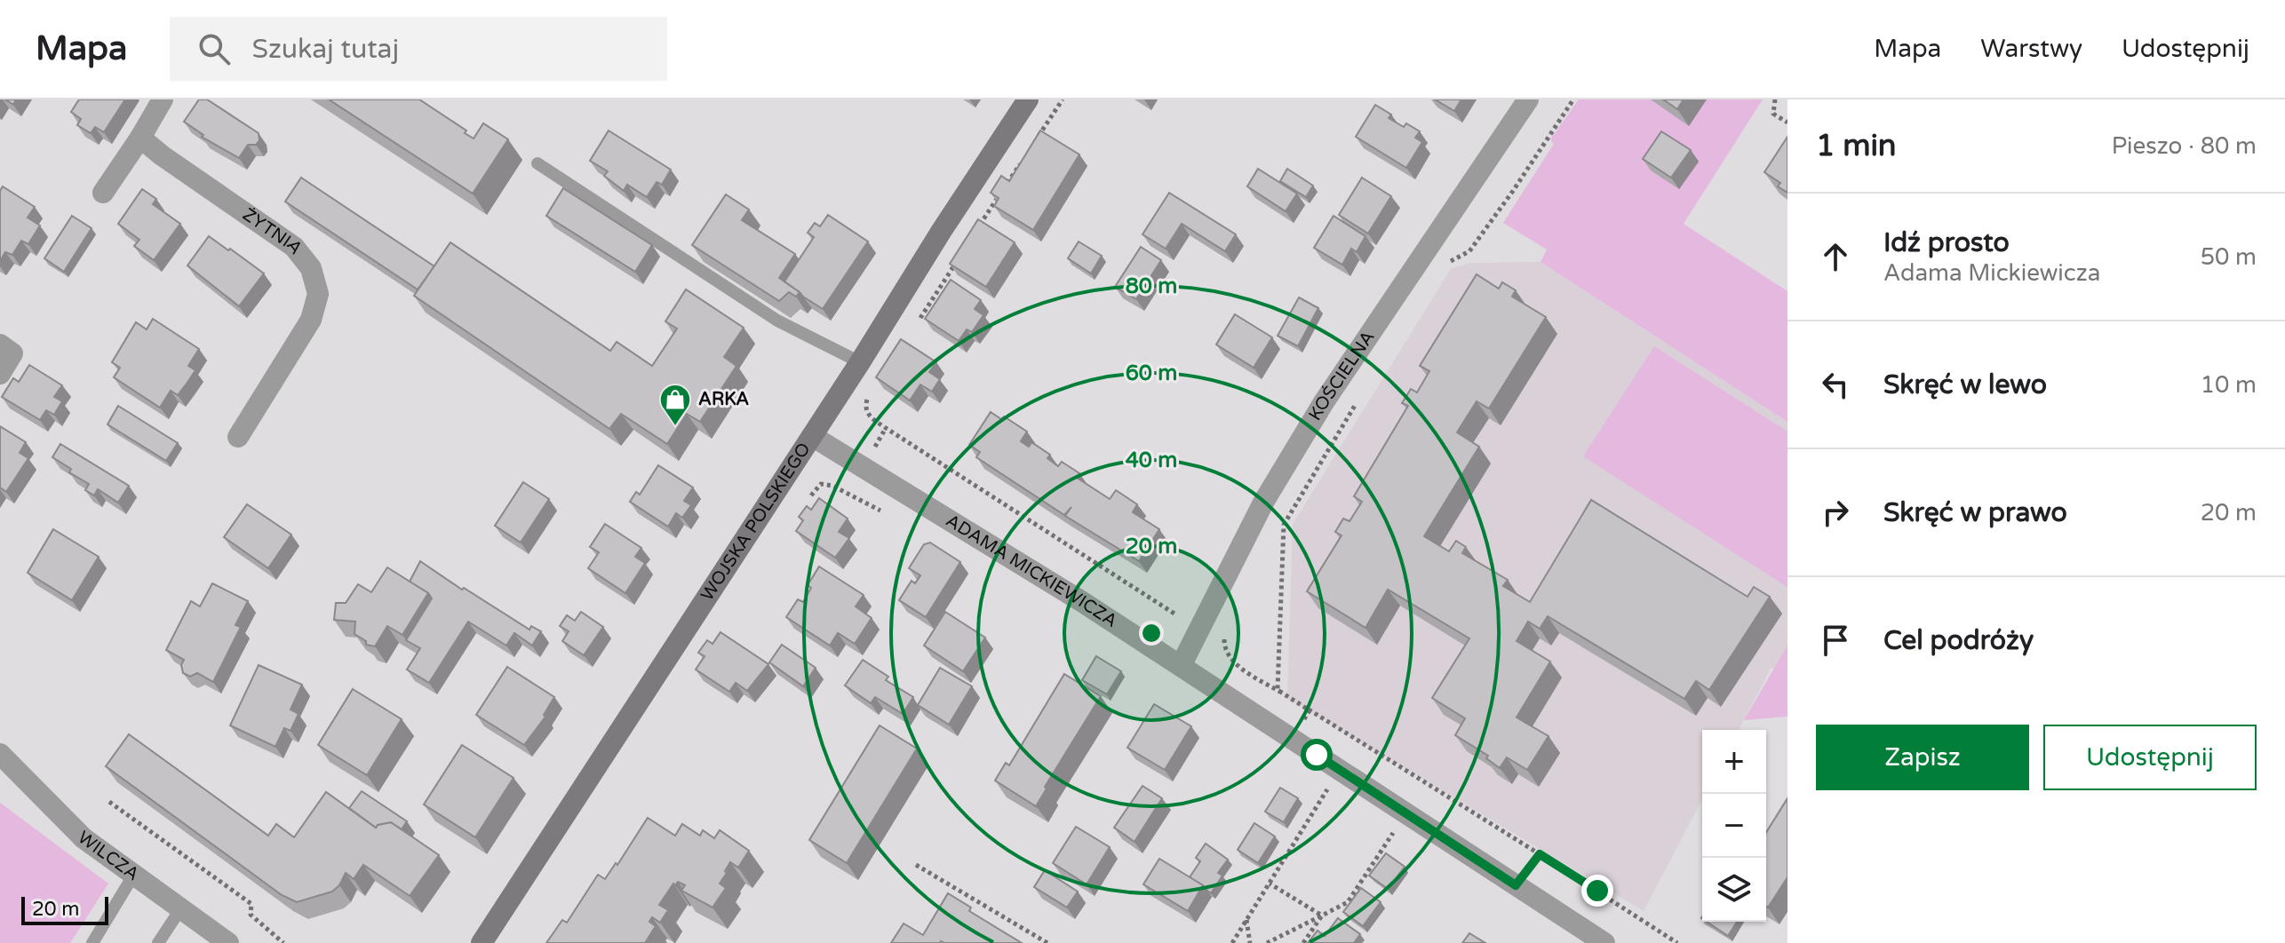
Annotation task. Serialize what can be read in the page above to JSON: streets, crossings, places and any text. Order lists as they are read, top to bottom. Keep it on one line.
{"streets":{"street":["ŻYTNIA","KOŚCIELNA","WOJSKA POLSKIEGO","ADAMA MICKIEWICZA","WILCZA"]},"crossings":[["KOŚCIELNA","ADAMA MICKIEWICZA"],["WOJSKA POLSKIEGO","ADAMA MICKIEWICZA"]],"places":{"shop":["ARKA"]},"scale_bar":"20 m","page":{"header":"Mapa","search":"Szukaj tutaj","nav":["Mapa","Warstwy","Udostępnij"],"heading":["1 min","Pieszo · 80 m"],"list":[["Idź prosto","Adama Mickiewicza","50 m"],["Skręć w lewo","10 m"],["Skręć w prawo","20 m"],"Cel podróży"],"buttons":["Zapisz","Udostępnij"],"map_buttons":["+","−"],"scale":"20 m"},"rings":["80 m","60 m","40 m","20 m"]}
